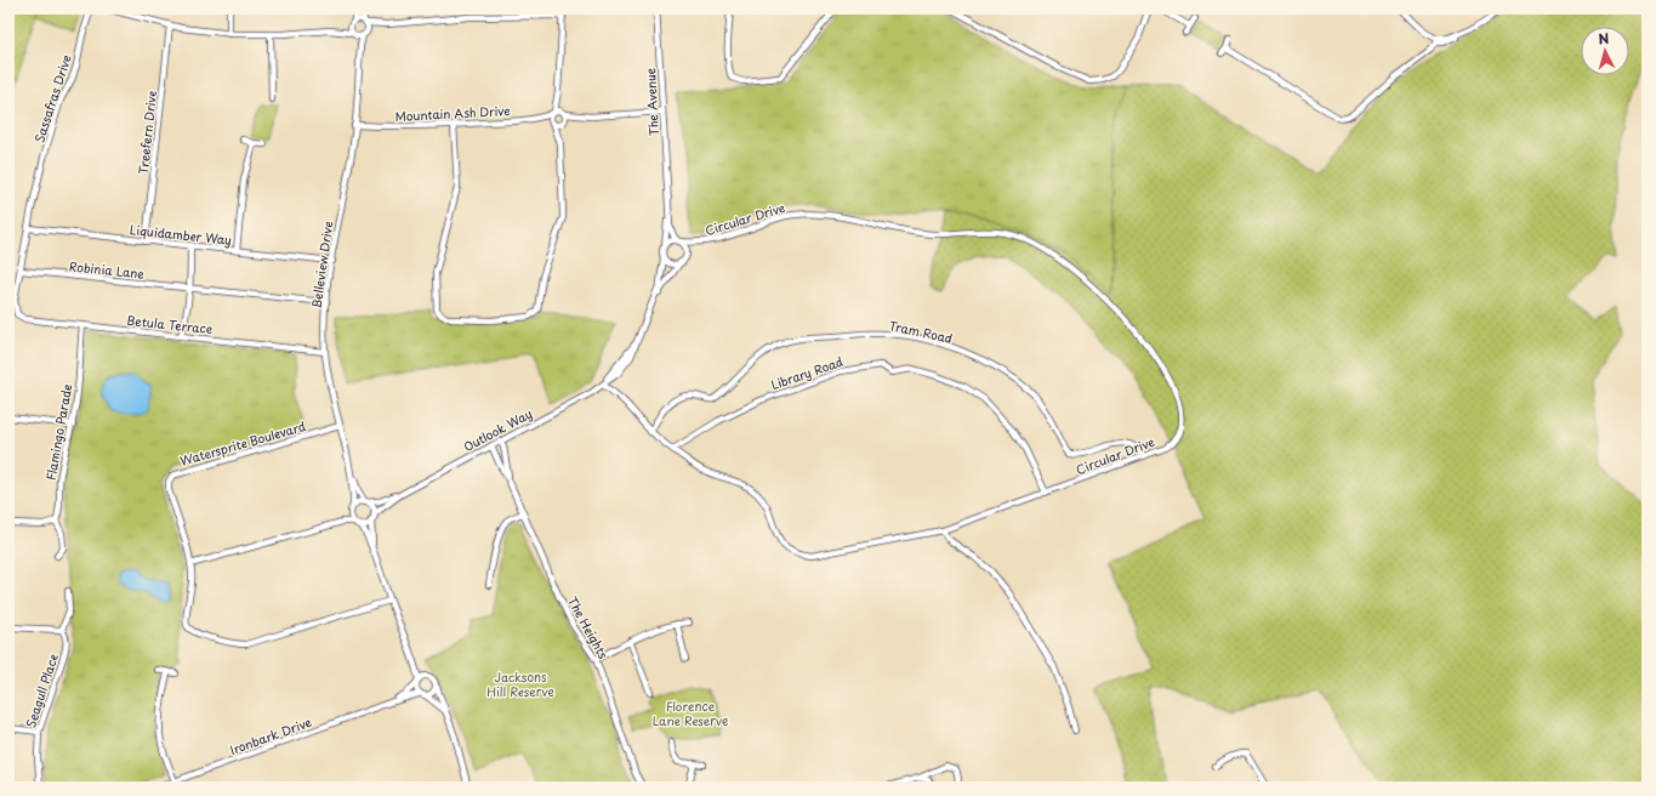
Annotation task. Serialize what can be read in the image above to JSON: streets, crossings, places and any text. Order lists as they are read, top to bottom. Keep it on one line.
{"streets":{"street":["Sassafras Drive","The Avenue","Mountain Ash Drive","Treefern Drive","Circular Drive","Liquidamber Way","Belleview Drive","Robinia Lane","Betula Terrace","Tram Road","Library Road","Outlook Way","Flamingo Parade","Watersprite Boulevard","The Heights","Seagull Place","Ironbark Drive"]},"crossings":[["Sassafras Drive","Liquidamber Way"],["Sassafras Drive","Robinia Lane"],["Sassafras Drive","Betula Terrace"],["The Avenue","Circular Drive"],["The Avenue","Outlook Way"],["Mountain Ash Drive","Belleview Drive"],["Treefern Drive","Liquidamber Way"],["Circular Drive","Tram Road"],["Circular Drive","Library Road"],["Circular Drive","Outlook Way"],["Liquidamber Way","Belleview Drive"],["Belleview Drive","Robinia Lane"],["Belleview Drive","Betula Terrace"],["Belleview Drive","Outlook Way"],["Belleview Drive","Watersprite Boulevard"],["Betula Terrace","Flamingo Parade"],["Outlook Way","The Heights"]],"parks":["Jacksons Hill Reserve","Florence Lane Reserve"],"north":"top"}
